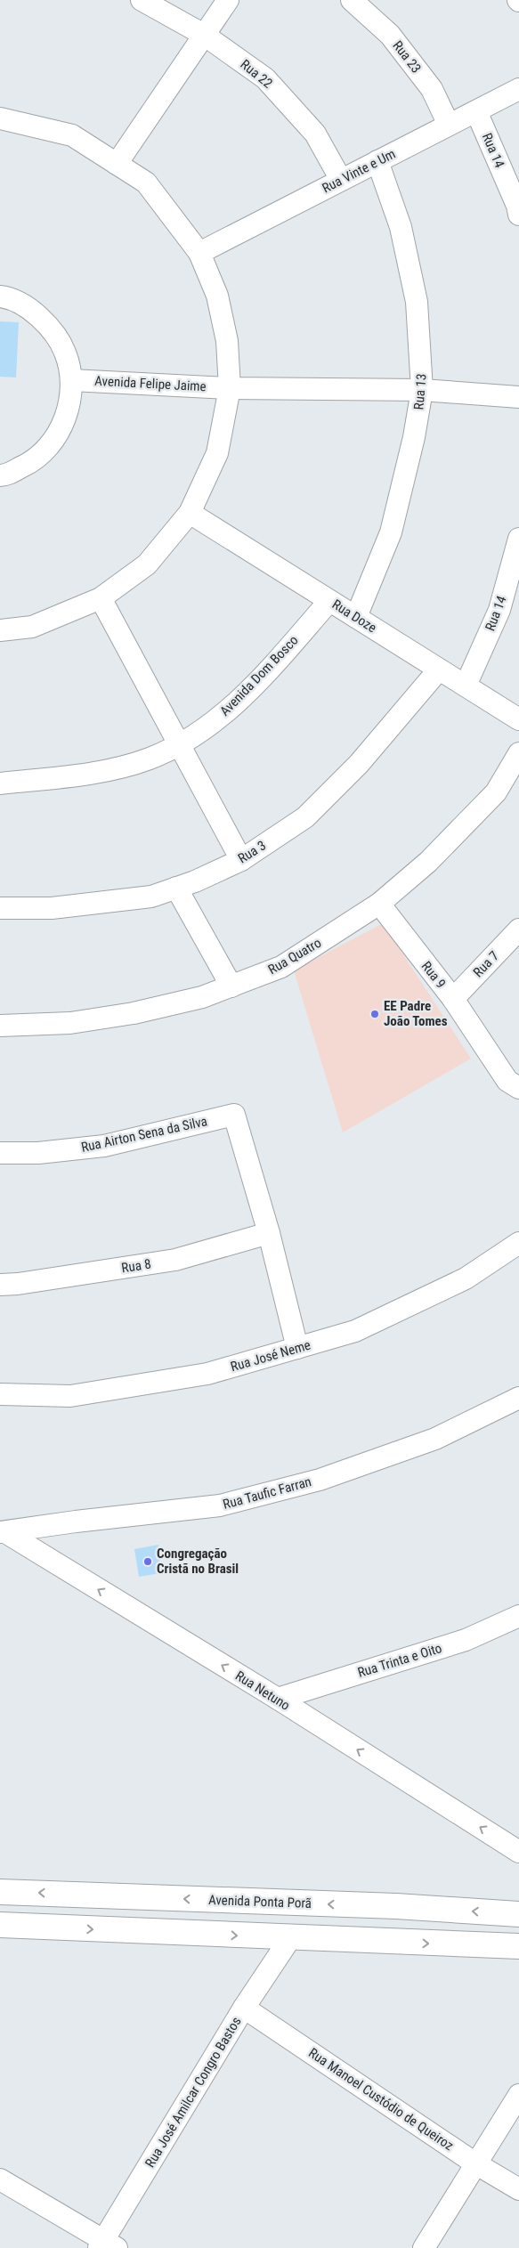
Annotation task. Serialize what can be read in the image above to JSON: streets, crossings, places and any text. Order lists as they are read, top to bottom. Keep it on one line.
{"streets":{"main road":["Avenida Ponta Porã"],"street":["Rua 23","Rua 22","Rua 14","Rua Vinte e Um","Avenida Felipe Jaime","Rua 13","Rua Doze","Avenida Dom Bosco","Rua 3","Rua Quatro","Rua 7","Rua 9","Rua Airton Sena da Silva","Rua 8","Rua José Neme","Rua Taufic Farran","Rua Trinta e Oito","Rua Netuno","Rua José Amilcar Congro Bastos","Rua Manoel Custódio de Queiroz"]},"crossings":[["Rua 23","Rua Vinte e Um"],["Rua 22","Rua Vinte e Um"],["Rua 14","Rua Vinte e Um"],["Rua 14","Rua Doze"],["Rua Vinte e Um","Rua 13"],["Avenida Felipe Jaime","Rua 13"],["Rua 13","Rua Doze"],["Rua Doze","Avenida Dom Bosco"],["Rua Doze","Rua 3"],["Rua Quatro","Rua 9"],["Rua 7","Rua 9"],["Rua Airton Sena da Silva","Rua 8"],["Rua Taufic Farran","Rua Netuno"],["Rua Trinta e Oito","Rua Netuno"],["Rua José Amilcar Congro Bastos","Rua Manoel Custódio de Queiroz"]],"one_way":["Rua Netuno"],"places":["EE Padre João Tomes","Congregação Cristã no Brasil"]}
